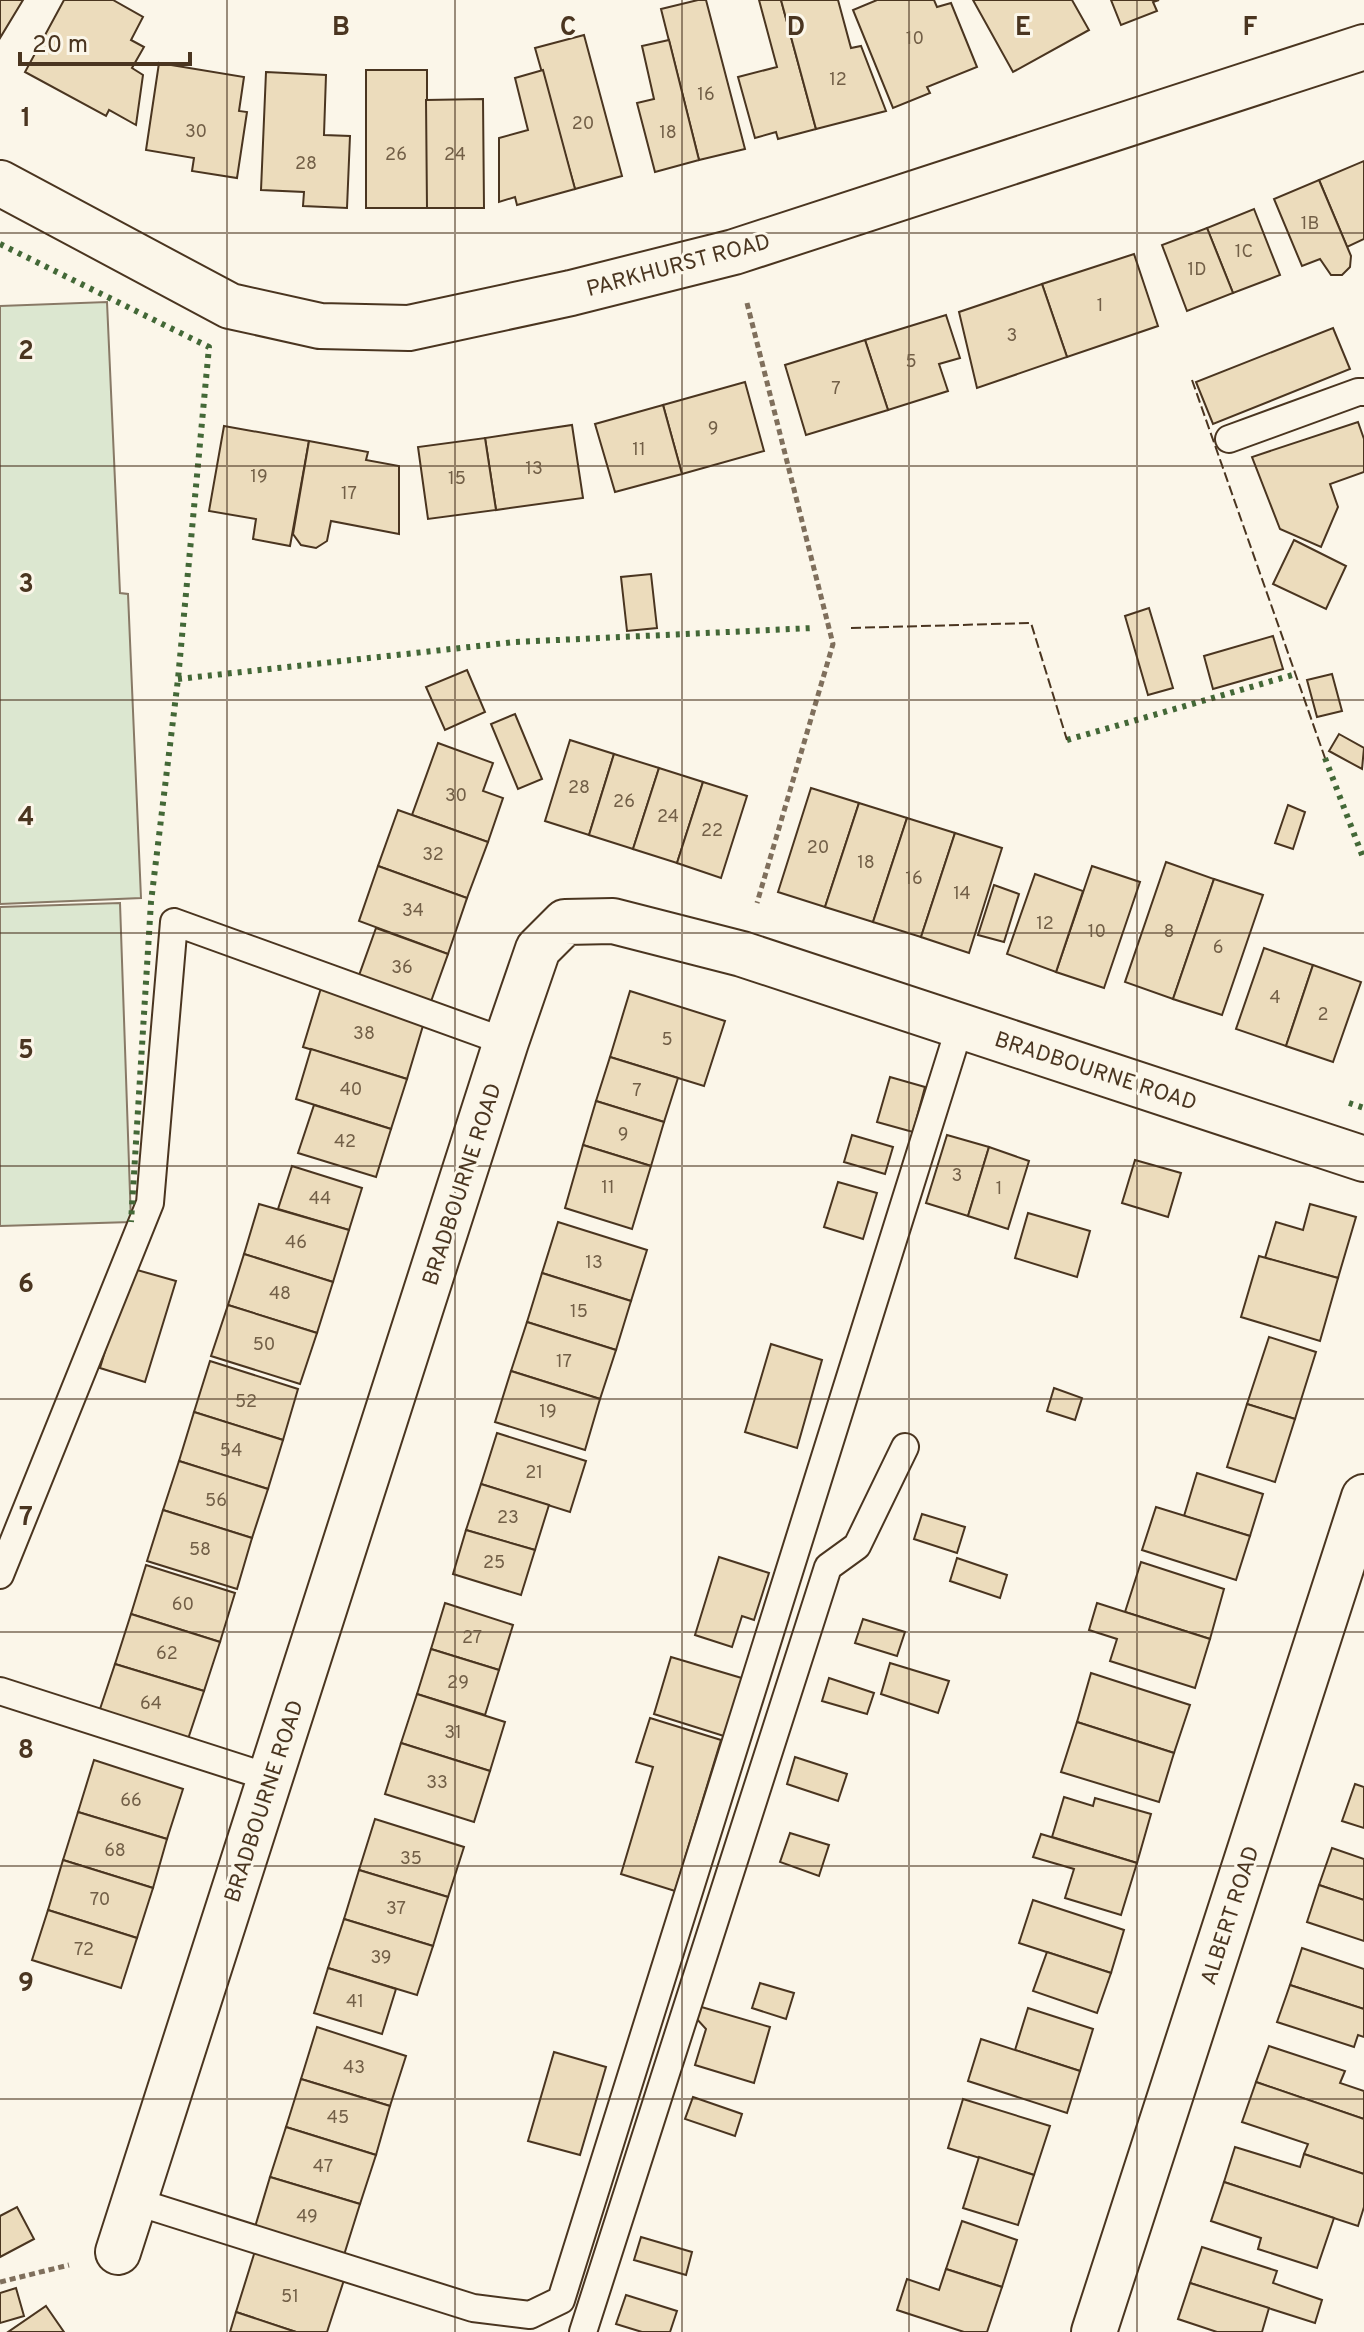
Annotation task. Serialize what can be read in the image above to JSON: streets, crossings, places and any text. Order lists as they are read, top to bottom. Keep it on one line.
{"streets":{"street":["PARKHURST ROAD","BRADBOURNE ROAD","ALBERT ROAD"]},"house_numbers":["10","12","16","20","30","18","26","24","28","1B","1C","1D","1","3","5","7","9","11","13","19","15","17","28","30","26","24","22","20","32","18","16","14","34","12","10","8","6","36","4","2","38","5","40","7","9","42","3","11","1","44","46","13","48","15","50","17","52","19","54","21","56","23","58","25","60","27","62","29","64","31","33","66","68","35","70","37","72","39","41","43","45","47","49","51"],"scale_bar":"20 m","grid":{"columns":["B","C","D","E","F"],"rows":["1","2","3","4","5","6","7","8","9"]}}
